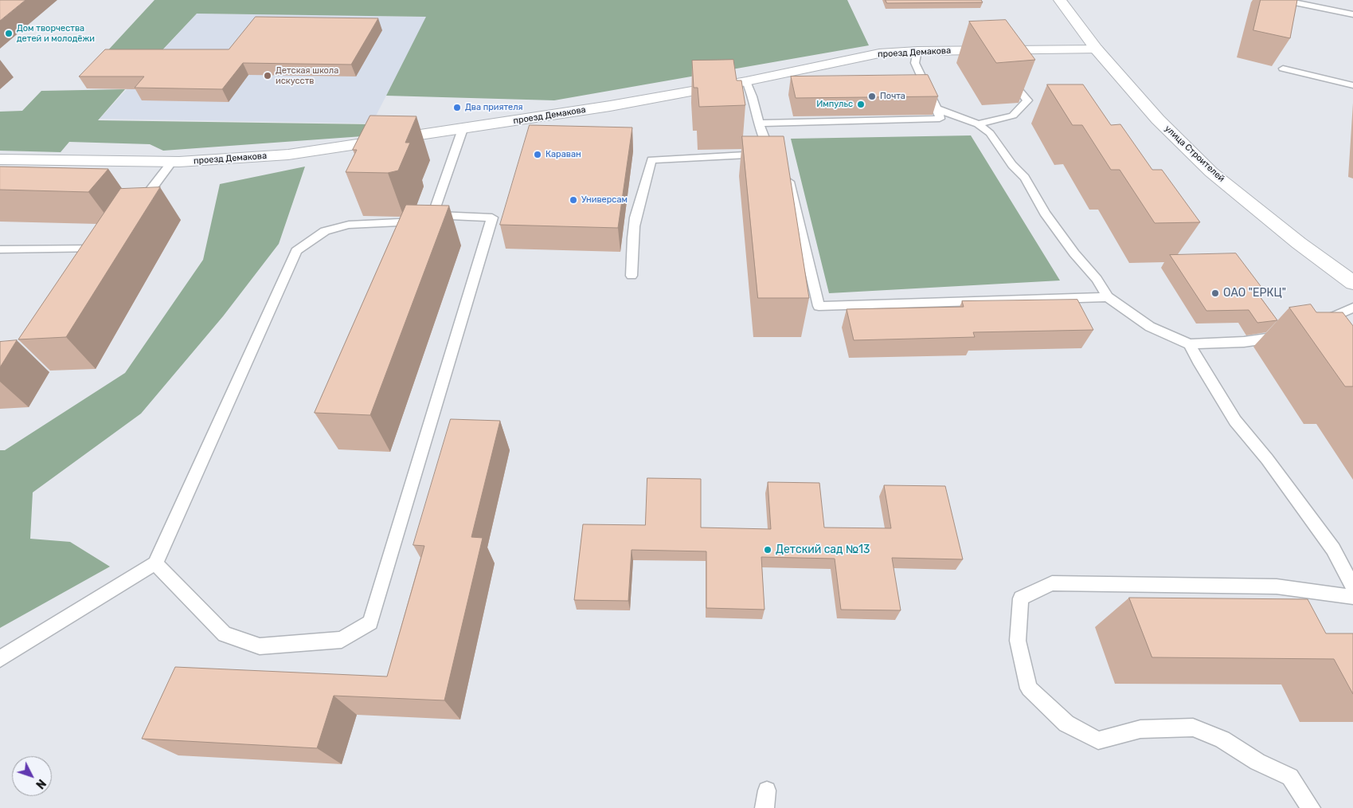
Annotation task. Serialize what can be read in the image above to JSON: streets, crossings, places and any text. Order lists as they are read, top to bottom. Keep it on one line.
{"streets":{"street":["проезд Демакова","улица Строителей"]},"crossings":[["проезд Демакова","улица Строителей"]],"places":["Дом творчества детей и молодёжи","Детская школа искусств","Почта","Импульс","Два приятеля","Караван","Универсам","ОАО \"ЕРКЦ\"","Детский сад №13"],"north":"bottom right"}
